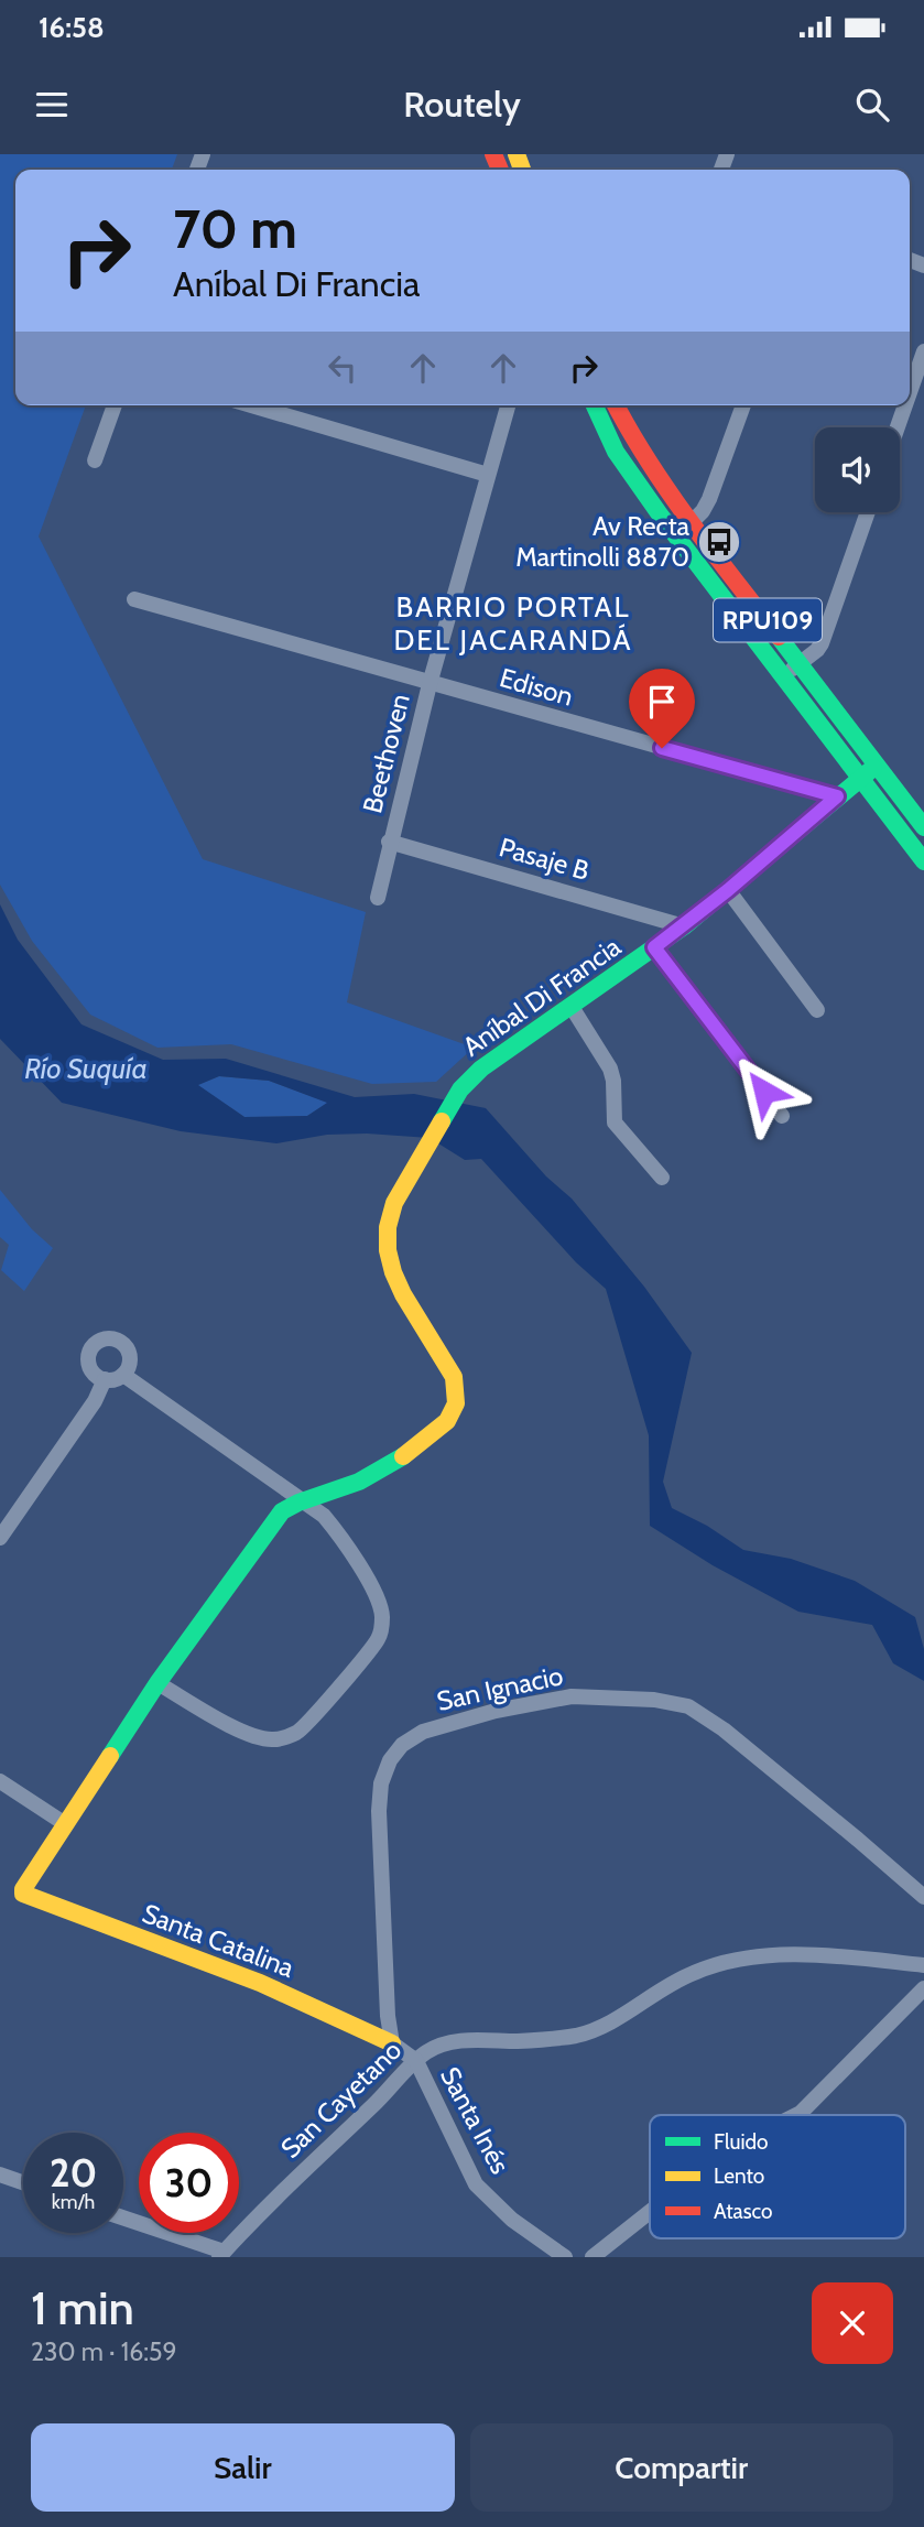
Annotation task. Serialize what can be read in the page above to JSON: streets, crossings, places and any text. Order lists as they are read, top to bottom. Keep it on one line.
{"streets":{"street":["RPU109","Edison","Beethoven","Pasaje B","Aníbal Di Francia","San Ignacio","Santa Catalina","San Cayetano","Santa Inés"]},"crossings":[["RPU109","Aníbal Di Francia"],["Edison","Beethoven"],["Edison","Aníbal Di Francia"],["Beethoven","Pasaje B"],["Pasaje B","Aníbal Di Francia"],["San Ignacio","Santa Catalina"],["San Cayetano","Santa Inés"]],"districts":["BARRIO PORTAL DEL JACARANDÁ"],"water":["Río Suquía"],"places":{"bus stop":["Av Recta Martinolli 8870"]},"legend":["Fluido","Lento","Atasco"],"page":{"status":"16:58","header":"Routely","turn":["70 m","Aníbal Di Francia"],"speed":"20 km/h","limit":"30","heading":["1 min","230 m · 16:59"],"buttons":["Salir","Compartir"]}}
